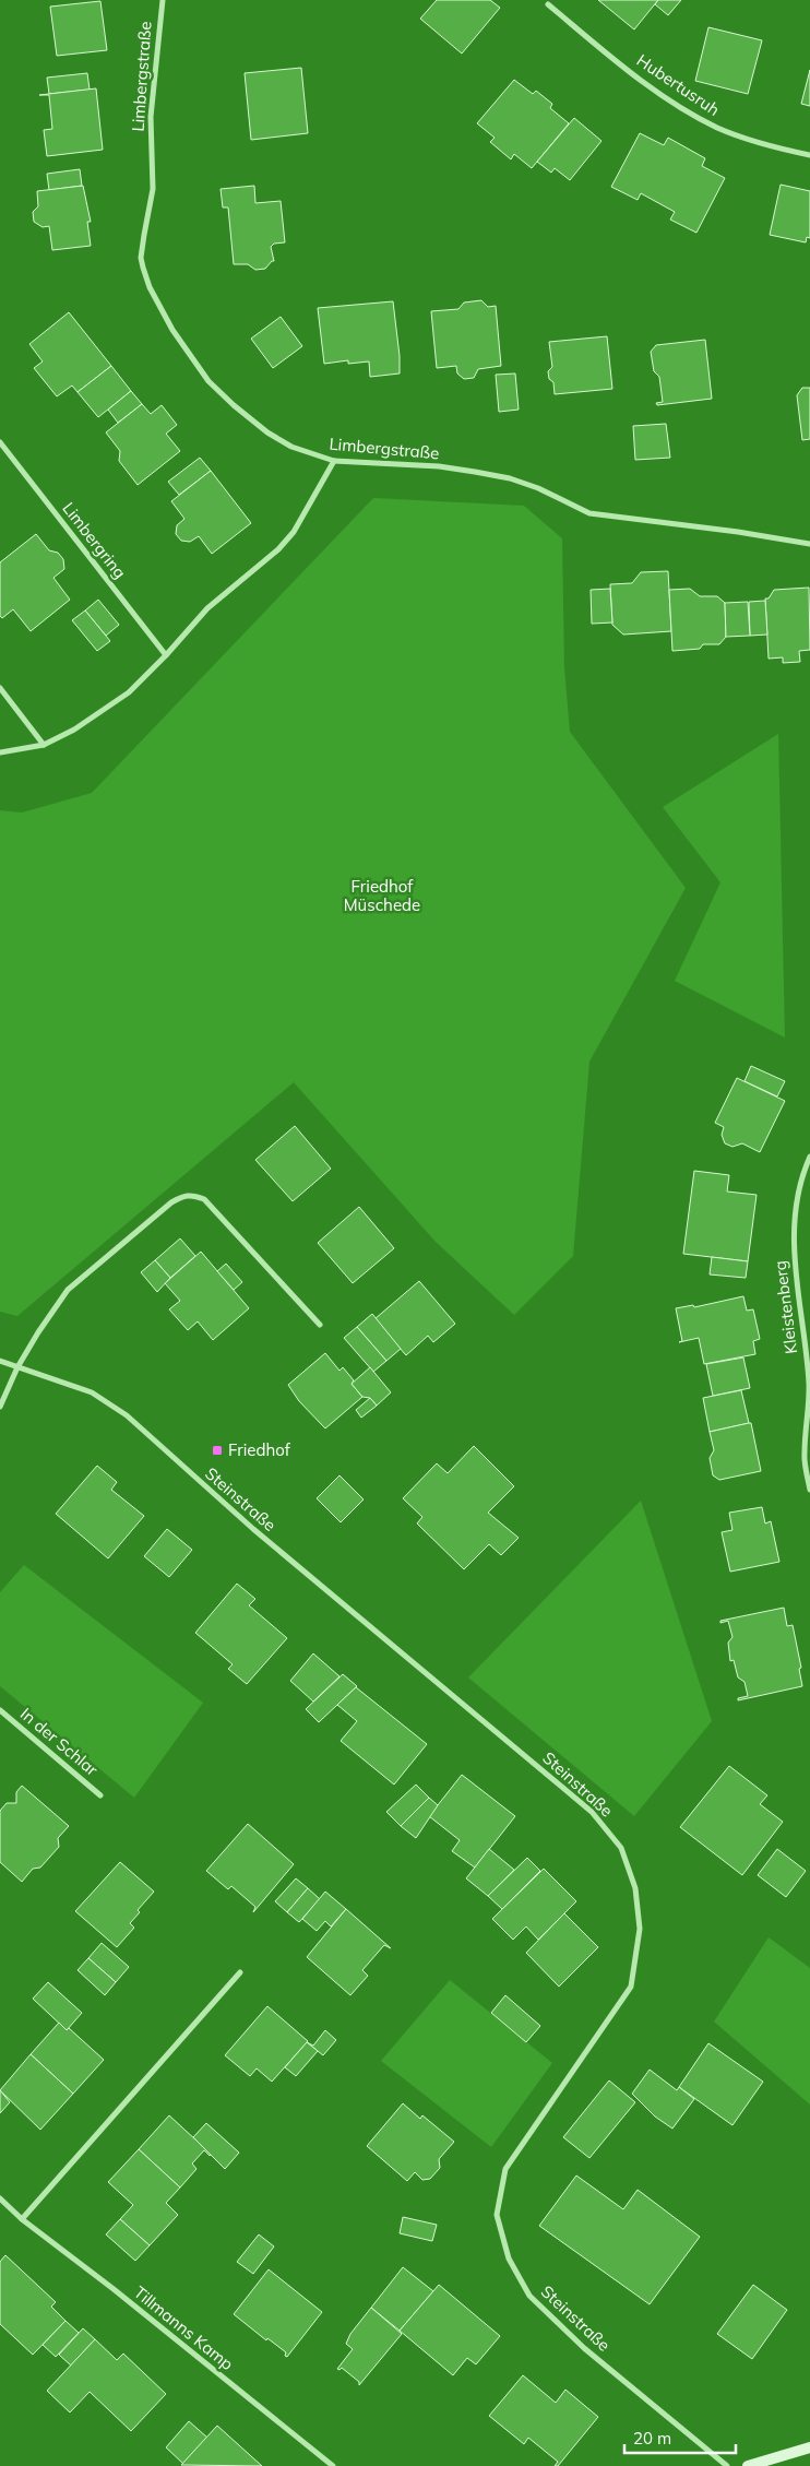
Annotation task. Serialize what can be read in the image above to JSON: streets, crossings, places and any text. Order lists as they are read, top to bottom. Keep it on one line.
{"streets":{"street":["Limbergstraße","Hubertusruh","Limbergring","Kleistenberg","Steinstraße","In der Schlar","Tillmanns Kamp"]},"parks":["Friedhof Müschede"],"places":{"transit":["Friedhof"]},"scale_bar":"20 m"}
